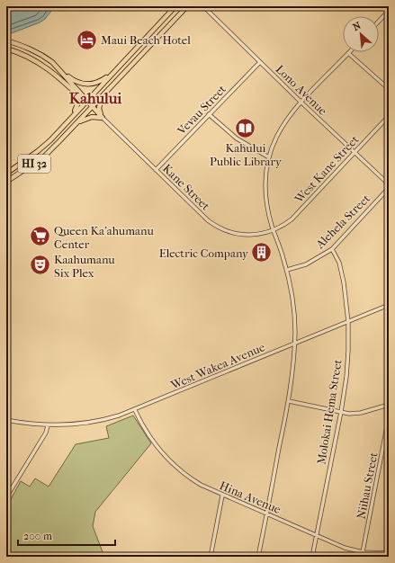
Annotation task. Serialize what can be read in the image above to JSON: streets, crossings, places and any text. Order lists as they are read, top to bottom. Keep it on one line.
{"streets":{"main road":["HI 32"],"street":["Lono Avenue","Vevau Street","West Kane Street","Kane Street","Alehela Street","West Wakea Avenue","Molokai Hema Street","Niihau Street","Hina Avenue"]},"crossings":[["Lono Avenue","Vevau Street"],["Lono Avenue","West Kane Street"],["Vevau Street","Kane Street"],["West Kane Street","Kane Street"],["Alehela Street","Molokai Hema Street"],["West Wakea Avenue","Molokai Hema Street"],["West Wakea Avenue","Hina Avenue"],["Molokai Hema Street","Hina Avenue"],["Niihau Street","Hina Avenue"]],"districts":["Kahului"],"places":{"hotel":["Maui Beach Hotel"],"library":["Kahului Public Library"],"supermarket":["Queen Ka'ahumanu Center"],"building":["Electric Company"],"theatre":["Kaahumanu Six Plex"]},"scale_bar":"200 m","north":"top left"}
